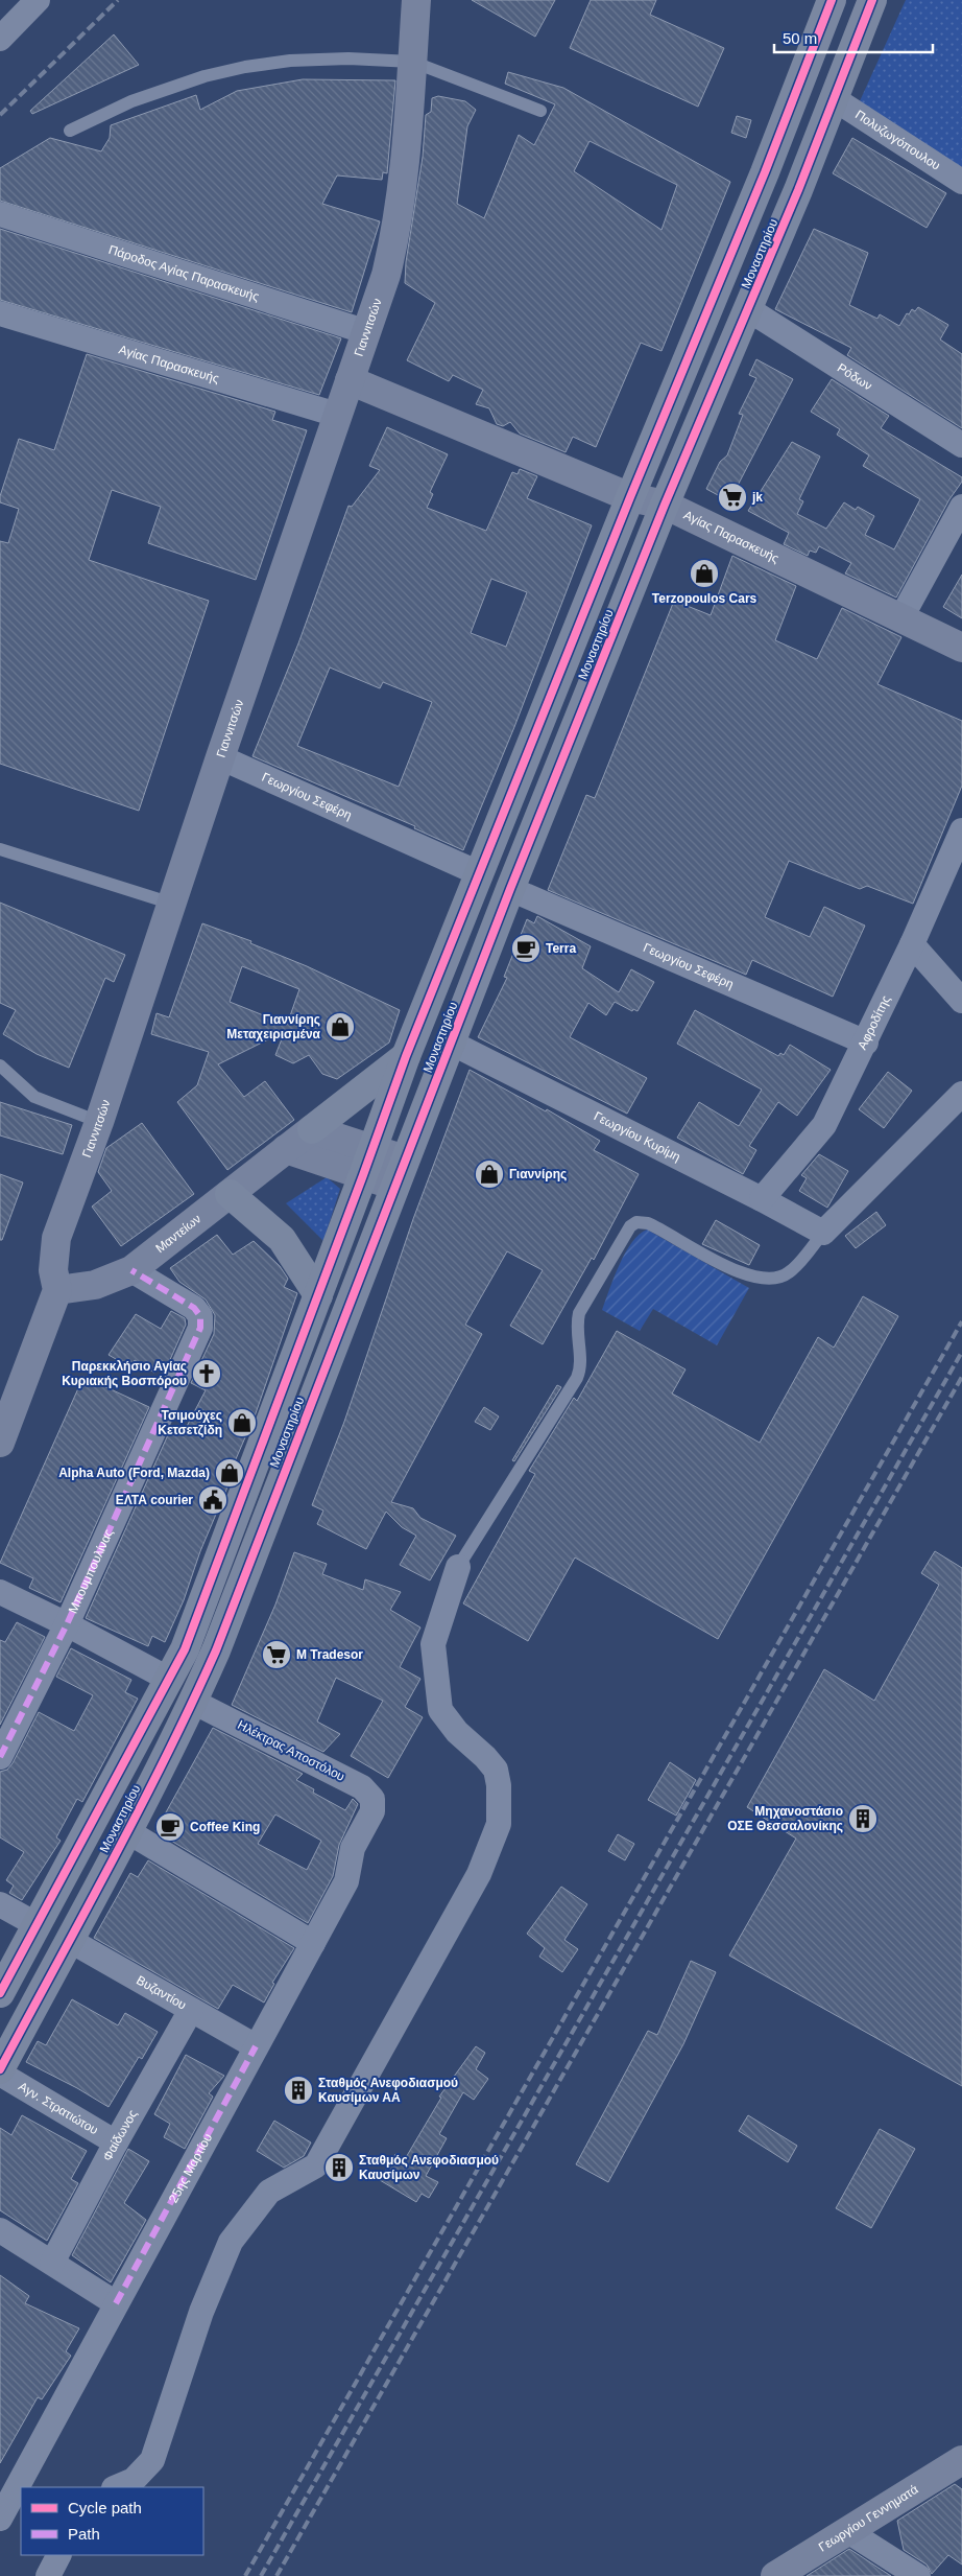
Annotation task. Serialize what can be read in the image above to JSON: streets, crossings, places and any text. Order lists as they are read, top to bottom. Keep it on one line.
{"streets":{"main road":["Μοναστηρίου"],"street":["Πολυζωγόπουλου","Πάροδος Αγίας Παρασκευής","Γιαννιτσών","Αγίας Παρασκευής","Ρόδων","Γεωργίου Σεφέρη","Αφροδίτης","Γεωργίου Κυρίμη","Μαντείων","Μπουμπουλίνας","Ηλέκτρας Αποστόλου","Βυζαντίου","Αγν. Στρατιώτου","Φαίδωνος","25ης Μαρτίου","Γεωργίου Γεννηματά"]},"crossings":[["Πολυζωγόπουλου","Μοναστηρίου"],["Μοναστηρίου","Αγίας Παρασκευής"],["Μοναστηρίου","Ρόδων"],["Μοναστηρίου","Γεωργίου Σεφέρη"],["Μοναστηρίου","Γεωργίου Κυρίμη"],["Μοναστηρίου","Ηλέκτρας Αποστόλου"],["Μοναστηρίου","Βυζαντίου"],["Πάροδος Αγίας Παρασκευής","Γιαννιτσών"],["Γιαννιτσών","Αγίας Παρασκευής"],["Γιαννιτσών","Γεωργίου Σεφέρη"],["Γιαννιτσών","Μαντείων"],["Γεωργίου Σεφέρη","Αφροδίτης"],["Αφροδίτης","Γεωργίου Κυρίμη"],["Μαντείων","Μπουμπουλίνας"],["Ηλέκτρας Αποστόλου","25ης Μαρτίου"],["Βυζαντίου","Φαίδωνος"],["Βυζαντίου","25ης Μαρτίου"],["Αγν. Στρατιώτου","Φαίδωνος"]],"places":{"supermarket":["jk","M Tradesor"],"shop":["Terzopoulos Cars","Γιαννίρης Μεταχειρισμένα","Γιαννίρης","Τσιμούχες Κετσετζίδη","Alpha Auto (Ford, Mazda)"],"cafe":["Terra","Coffee King"],"church":["Παρεκκλήσιο Αγίας Κυριακής Βοσπόρου"],"public building":["ΕΛΤΑ courier"],"building":["Μηχανοστάσιο ΟΣΕ Θεσσαλονίκης","Σταθμός Ανεφοδιασμού Καυσίμων ΑΑ","Σταθμός Ανεφοδιασμού Καυσίμων"]},"legend":["Cycle path","Path"],"scale_bar":"50 m"}
